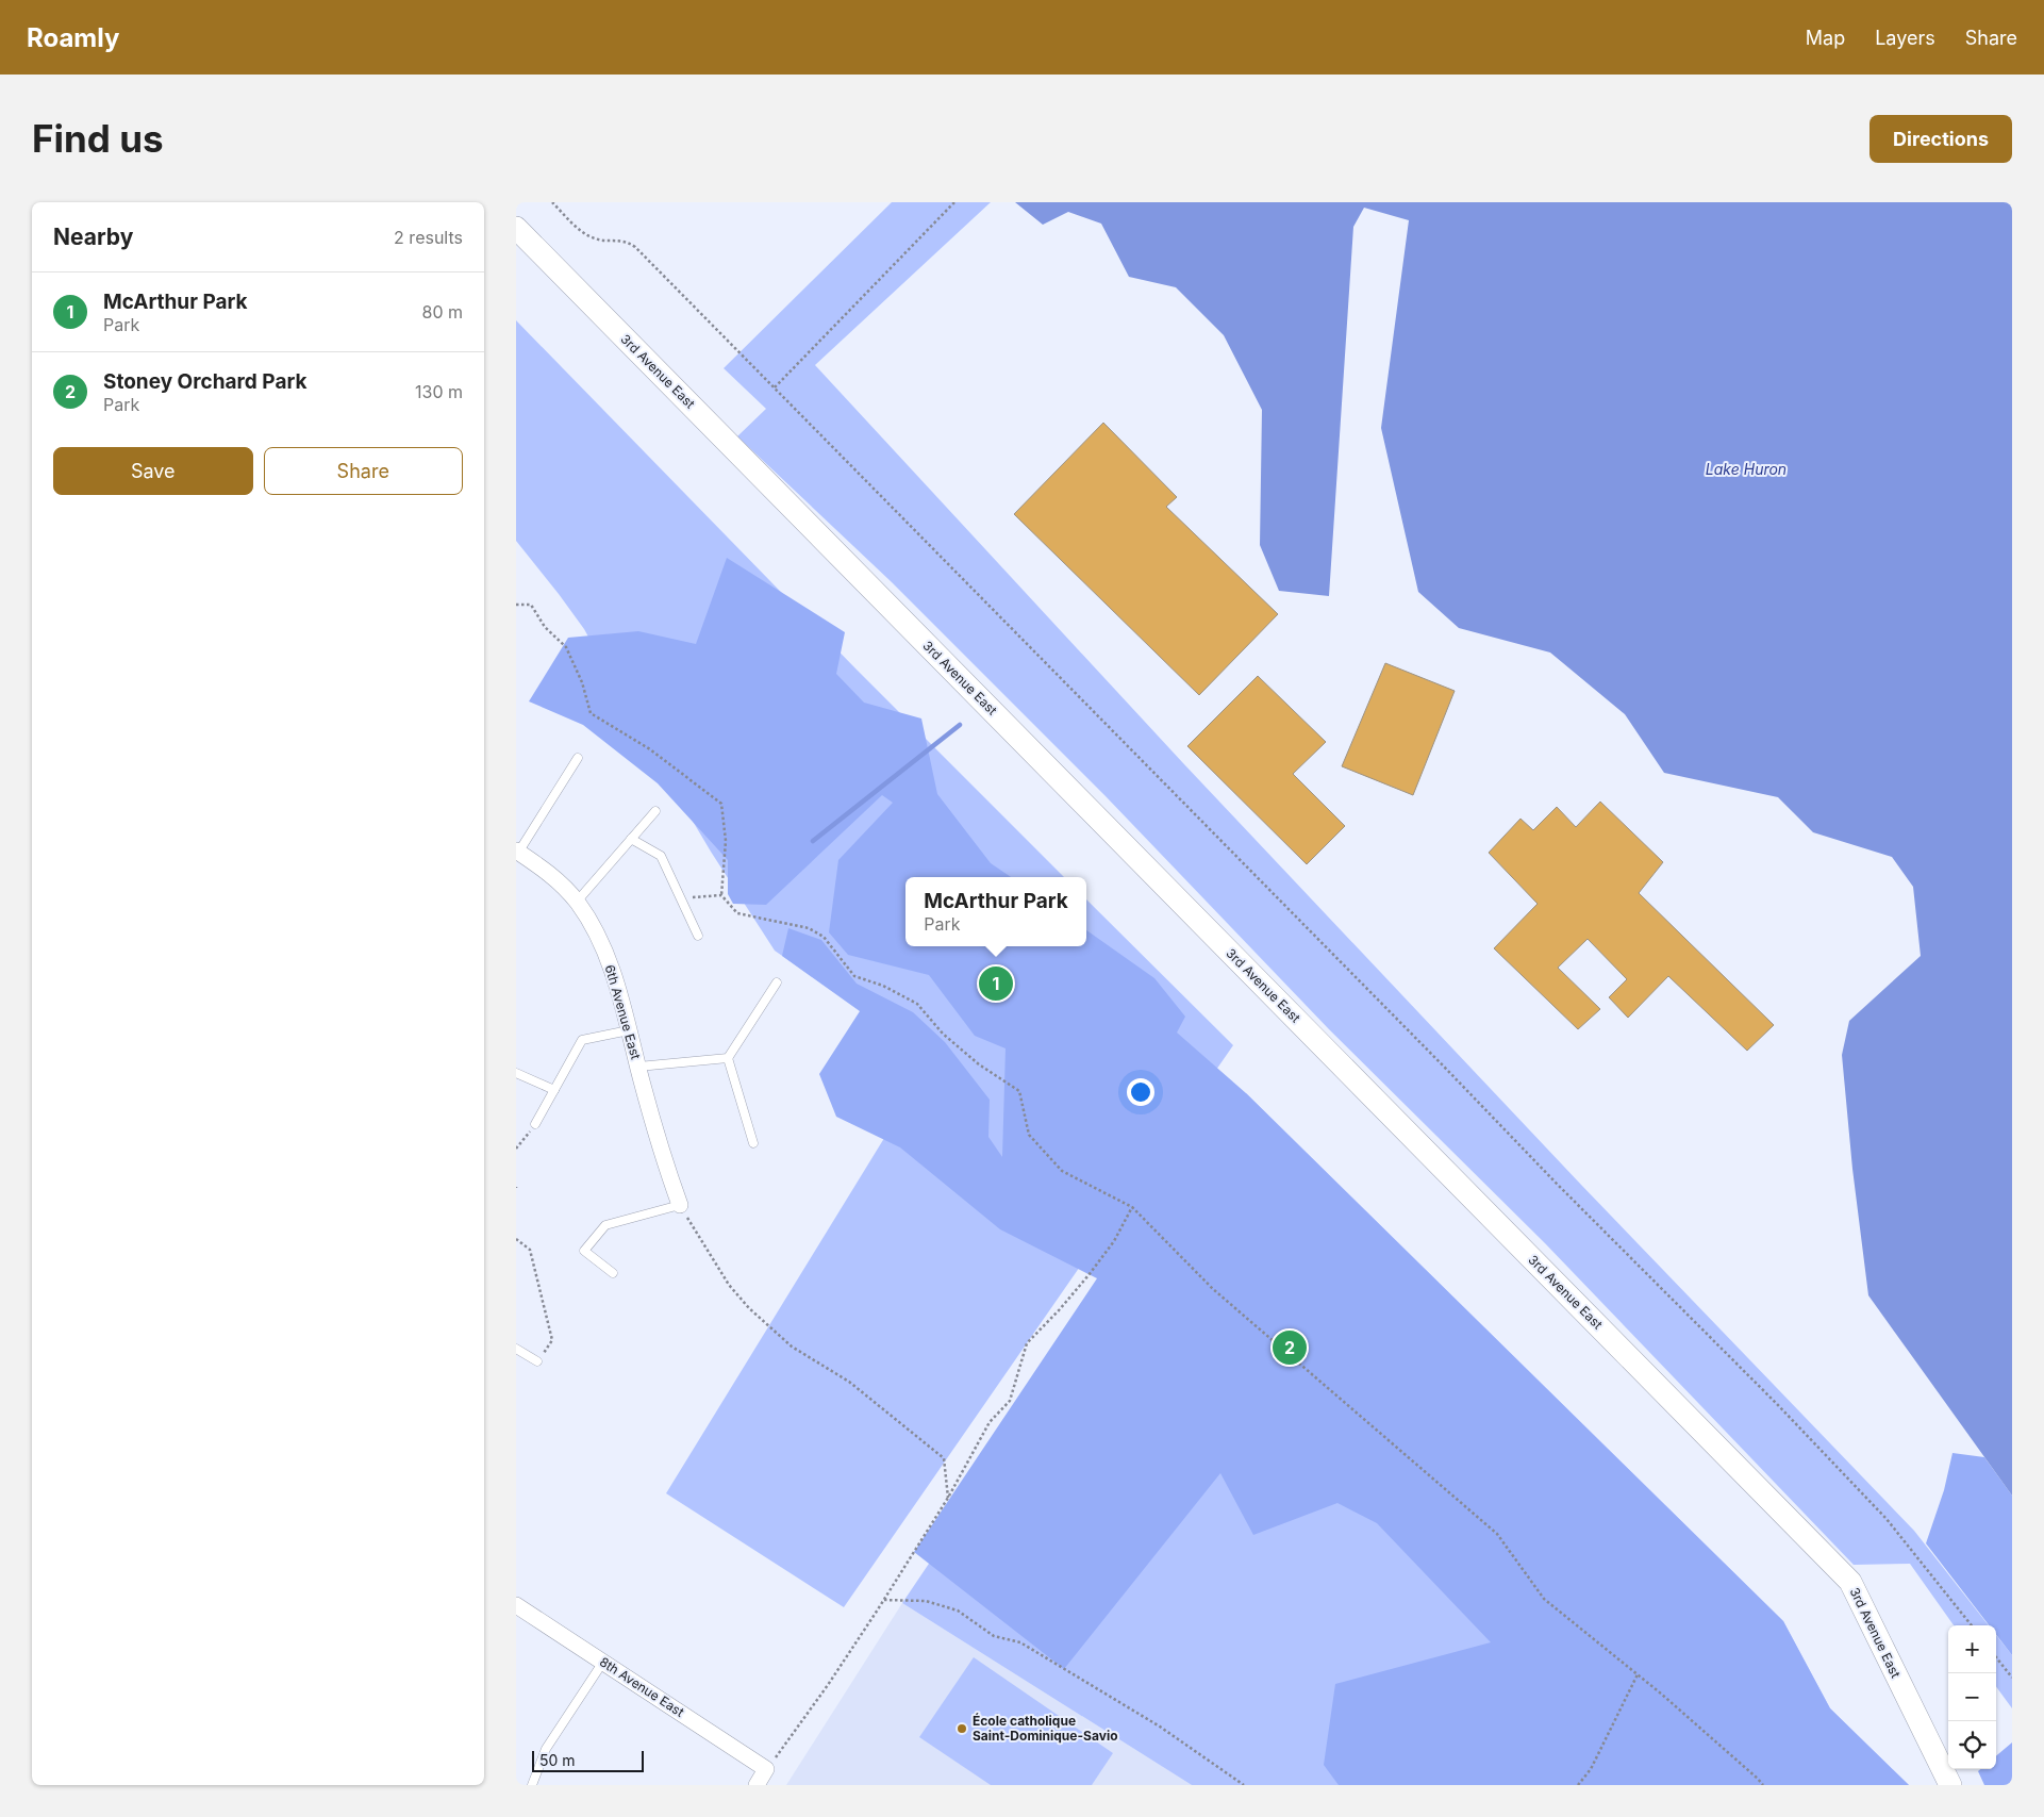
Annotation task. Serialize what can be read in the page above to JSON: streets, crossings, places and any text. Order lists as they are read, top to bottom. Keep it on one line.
{"streets":{"main road":["3rd Avenue East"],"street":["6th Avenue East","8th Avenue East"]},"water":["Lake Huron"],"places":["École catholique Saint-Dominique-Savio"],"scale_bar":"50 m","page":{"header":"Roamly","nav":["Map","Layers","Share"],"buttons":["Directions",["Save","Share"]],"title":"Find us","heading":["Nearby","2 results"],"list":[{"mark":"1","name":"McArthur Park","note":"Park","value":"80 m"},{"mark":"2","name":"Stoney Orchard Park","note":"Park","value":"130 m"}],"popup":["McArthur Park","Park"],"pins":["1","2"],"map_buttons":["+","−"],"scale":"50 m"}}
